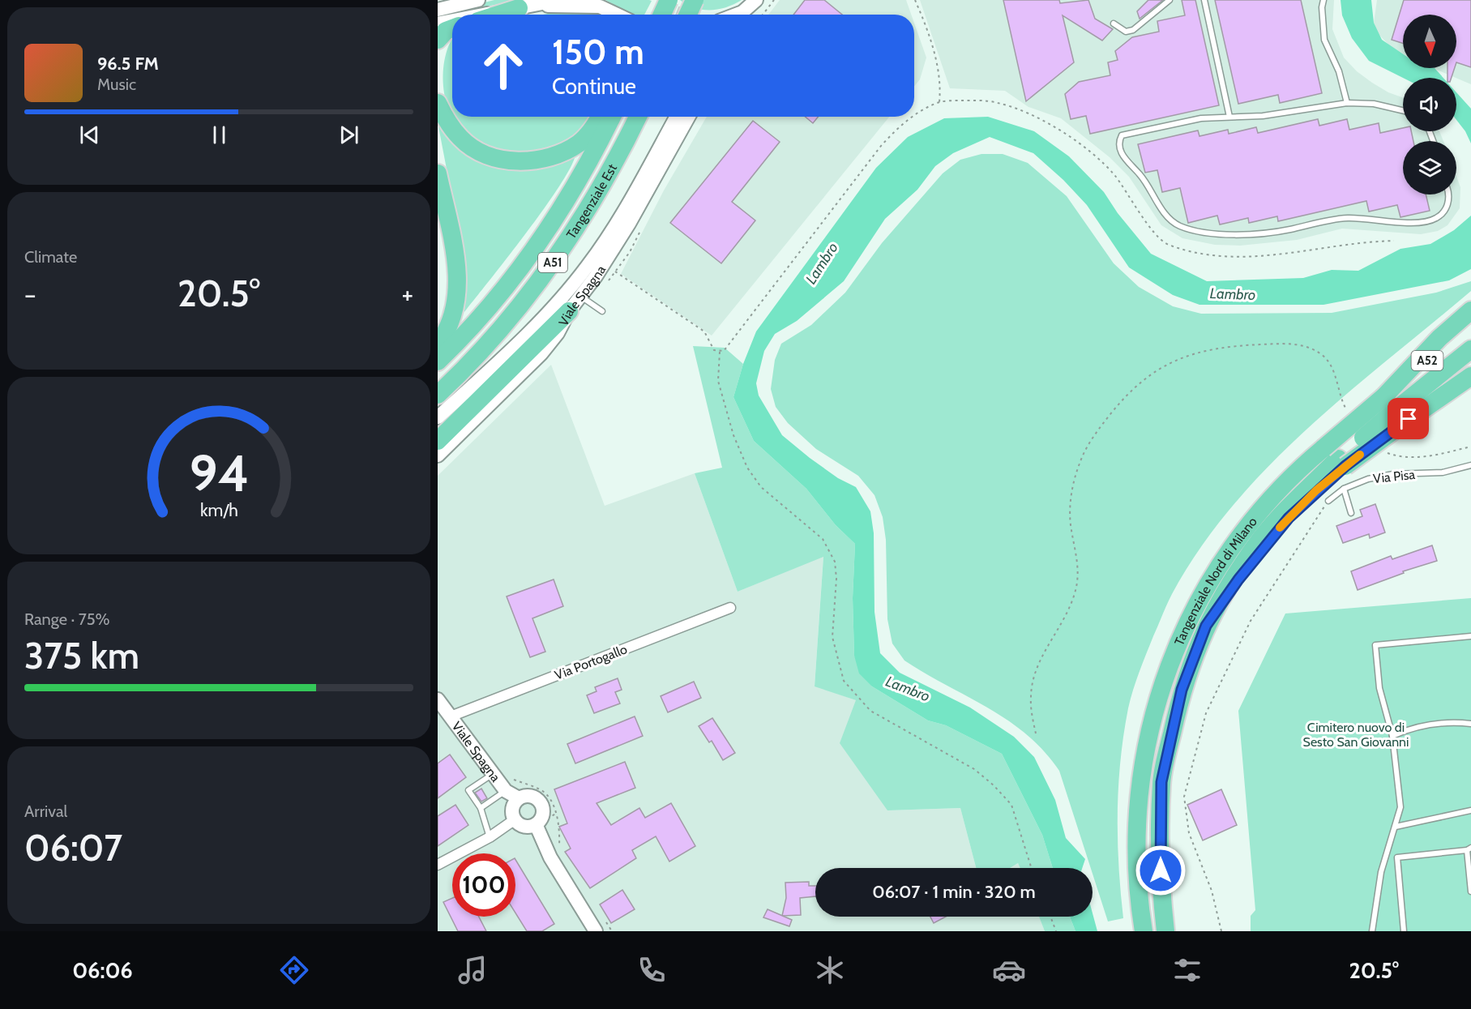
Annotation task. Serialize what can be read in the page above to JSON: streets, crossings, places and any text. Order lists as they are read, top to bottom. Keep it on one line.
{"streets":{"highway":["Tangenziale Est","A51","A52","Tangenziale Nord di Milano"],"street":["Viale Spagna","Via Portogallo"],"lane":["Via Pisa"]},"crossings":[["Viale Spagna","Via Portogallo"]],"water":["Lambro"],"parks":["Cimitero nuovo di Sesto San Giovanni"],"north":"bottom","page":{"turn":["150 m","Continue"],"song":["96.5 FM","Music"],"tile":["Climate",["Range · 75%","375 km"],["Arrival","06:07"]],"heat":["−","20.5°","+"],"limit":"100","trip":"06:07 · 1 min · 320 m","tabs":["06:06","20.5°"],"gauge":["94","km/h"]}}
